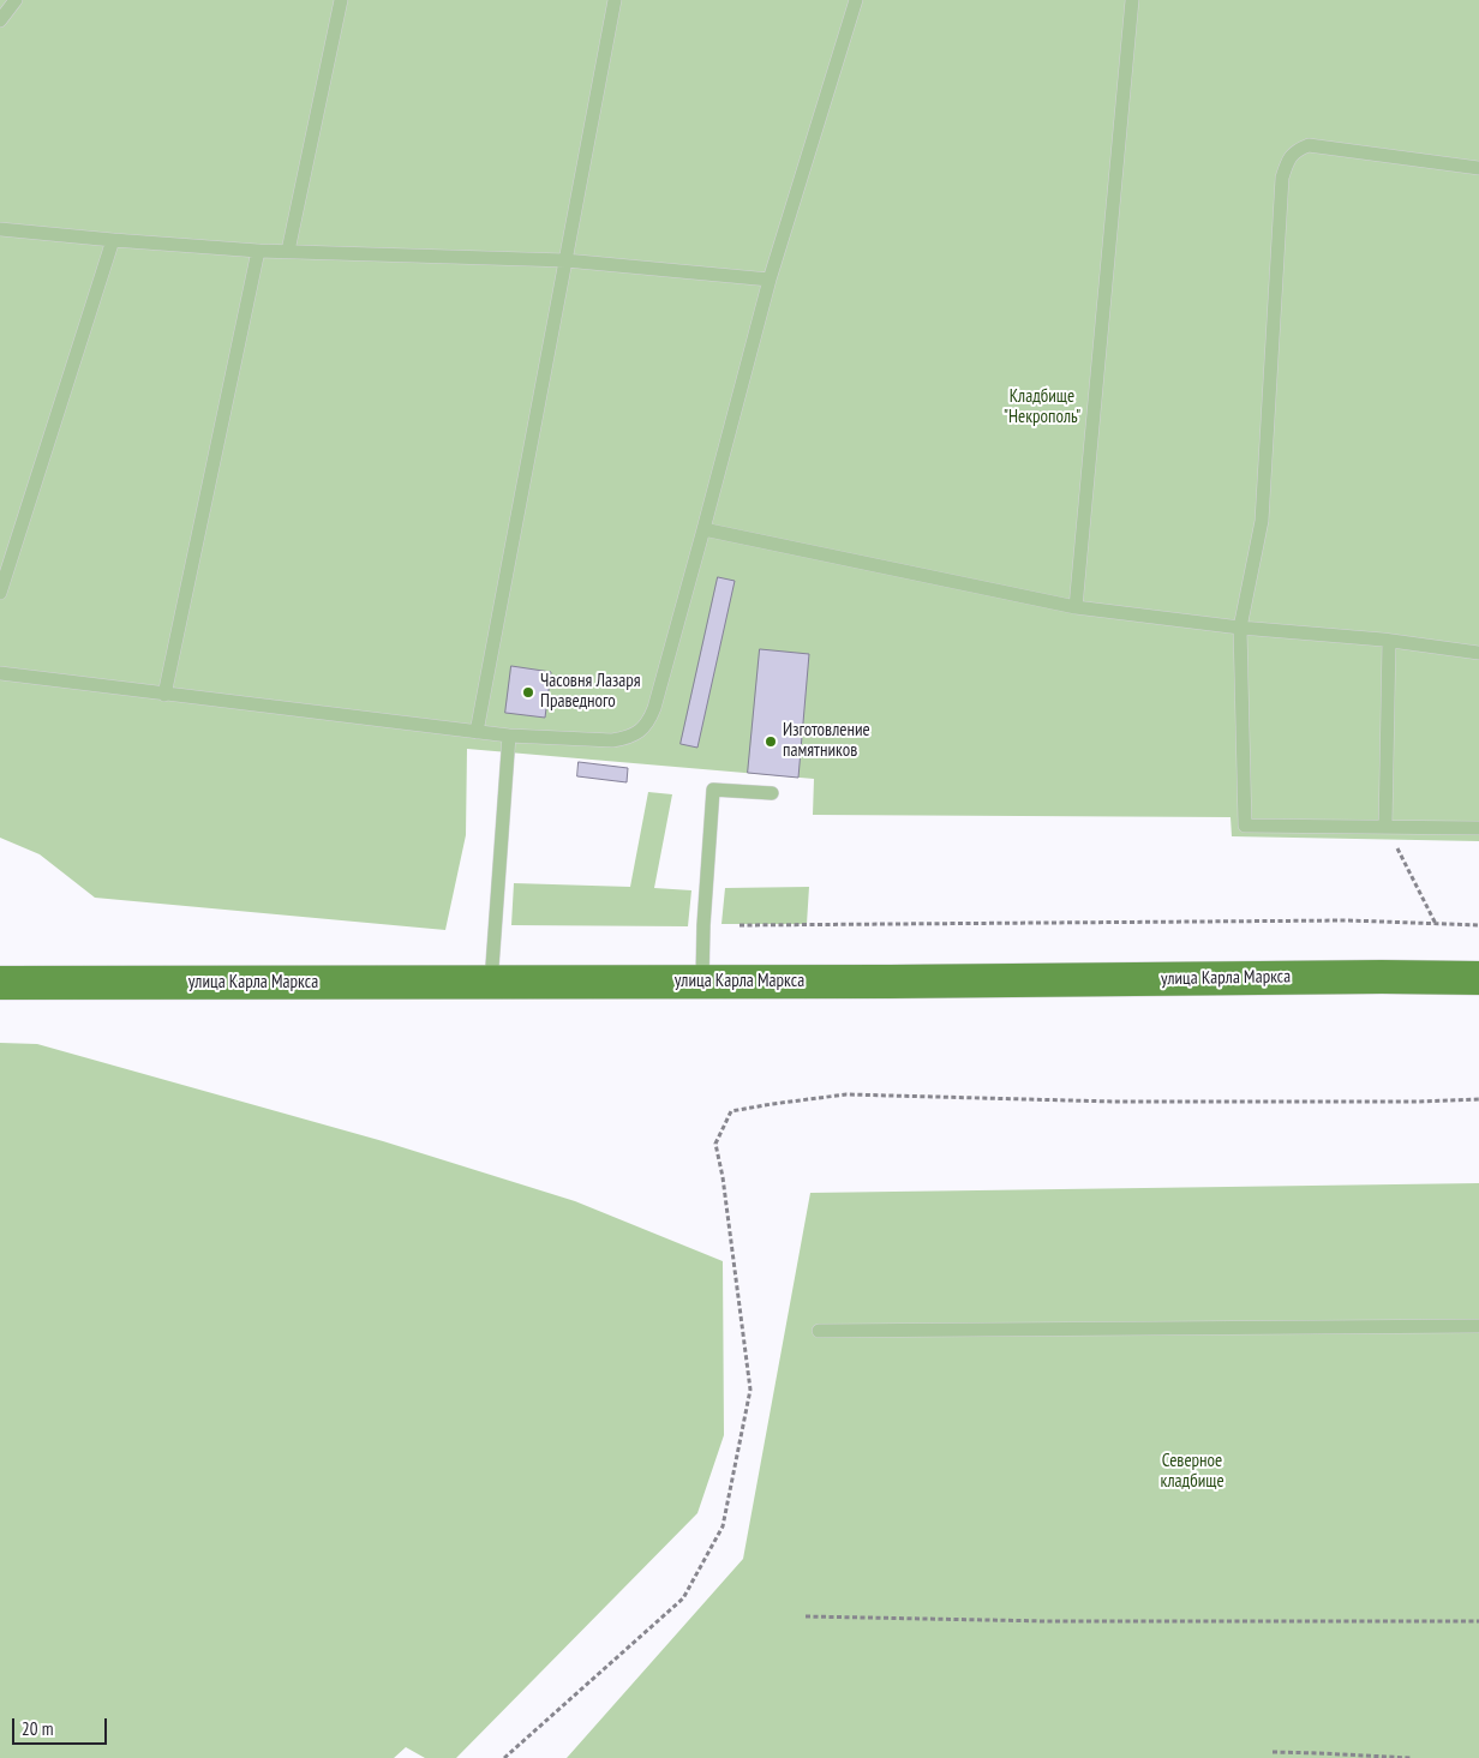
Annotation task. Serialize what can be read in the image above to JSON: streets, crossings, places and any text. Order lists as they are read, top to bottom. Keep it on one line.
{"streets":{"main road":["улица Карла Маркса"]},"parks":["Кладбище \"Некрополь\"","Северное кладбище"],"places":["Часовня Лазаря Праведного","Изготовление памятников"],"scale_bar":"20 m"}
